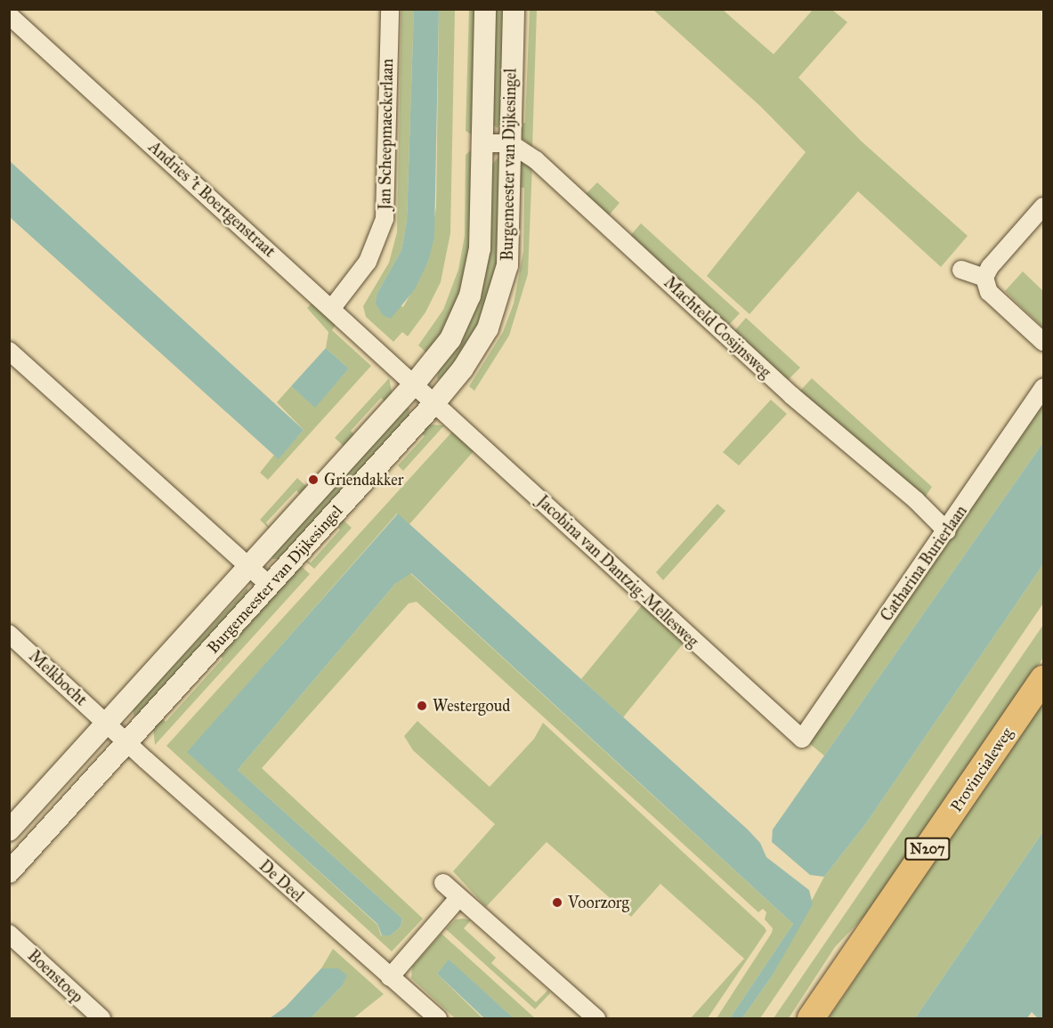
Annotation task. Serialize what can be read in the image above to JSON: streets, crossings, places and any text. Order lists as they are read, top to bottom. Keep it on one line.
{"streets":{"main road":["Provincialeweg","N207"],"street":["Jan Scheepmaeckerlaan","Burgemeester van Dijkesingel","Andries 't Boertgenstraat","Machteld Cosijnsweg","Catharina Burierlaan","Jacobina van Dantzig-Mellesweg","Melkbocht","De Deel","Boenstoep"]},"crossings":[["Jan Scheepmaeckerlaan","Andries 't Boertgenstraat"],["Burgemeester van Dijkesingel","Andries 't Boertgenstraat"],["Burgemeester van Dijkesingel","Machteld Cosijnsweg"],["Burgemeester van Dijkesingel","Jacobina van Dantzig-Mellesweg"],["Burgemeester van Dijkesingel","Melkbocht"],["Burgemeester van Dijkesingel","De Deel"],["Andries 't Boertgenstraat","Jacobina van Dantzig-Mellesweg"],["Machteld Cosijnsweg","Catharina Burierlaan"],["Catharina Burierlaan","Jacobina van Dantzig-Mellesweg"],["Melkbocht","De Deel"]],"places":["Griendakker","Westergoud","Voorzorg"]}
